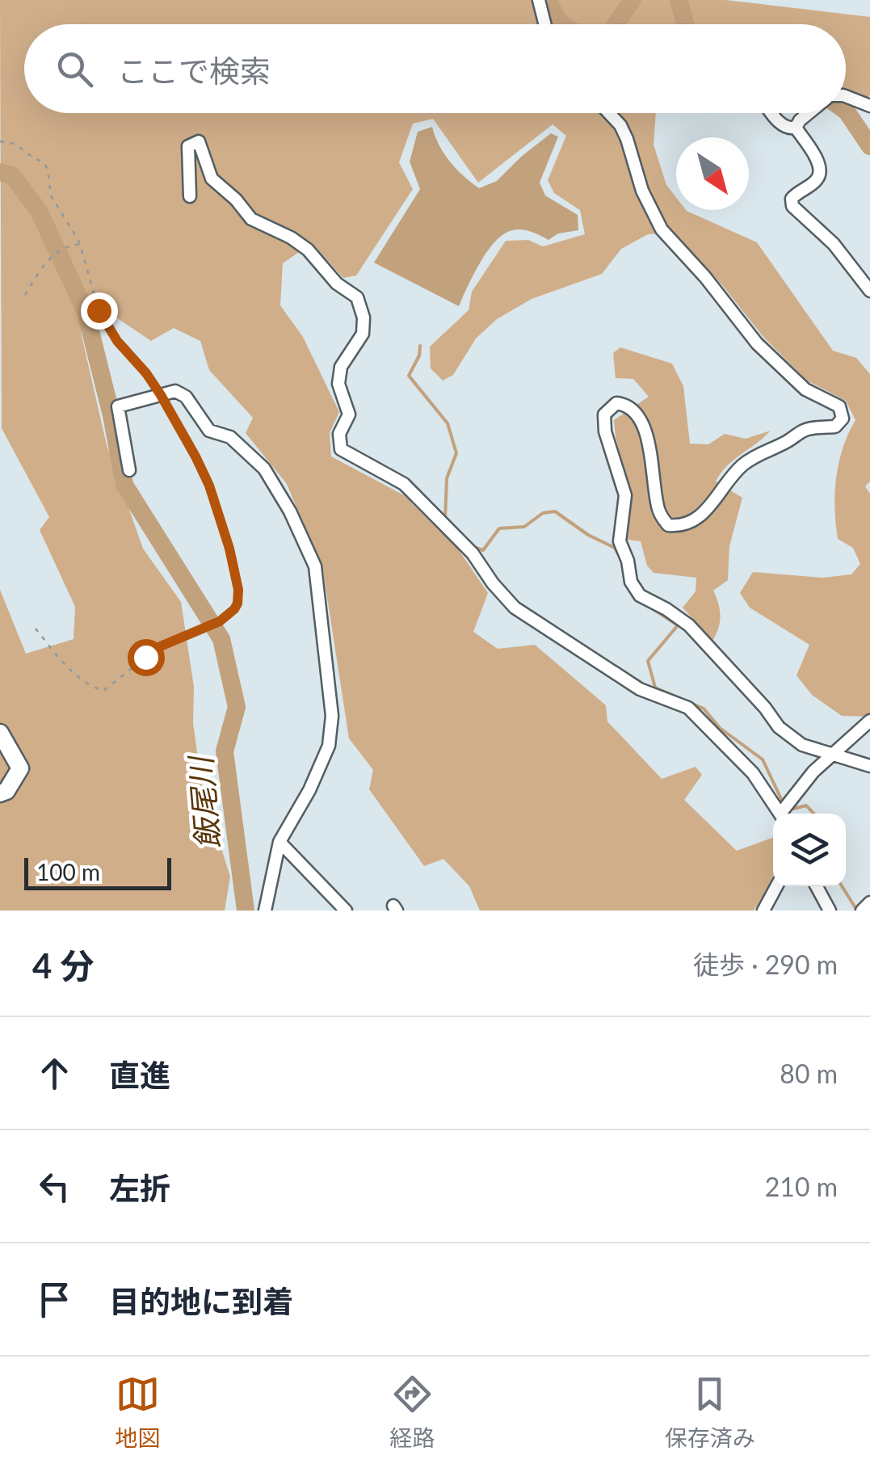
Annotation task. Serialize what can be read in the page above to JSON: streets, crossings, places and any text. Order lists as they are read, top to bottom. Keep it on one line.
{"water":["飯尾川"],"scale_bar":"100 m","north":"bottom right","page":{"search":"ここで検索","scale":"100 m","heading":["4 分","徒歩 · 290 m"],"list":[["直進","80 m"],["左折","210 m"],"目的地に到着"],"nav":["地図","経路","保存済み"]}}
